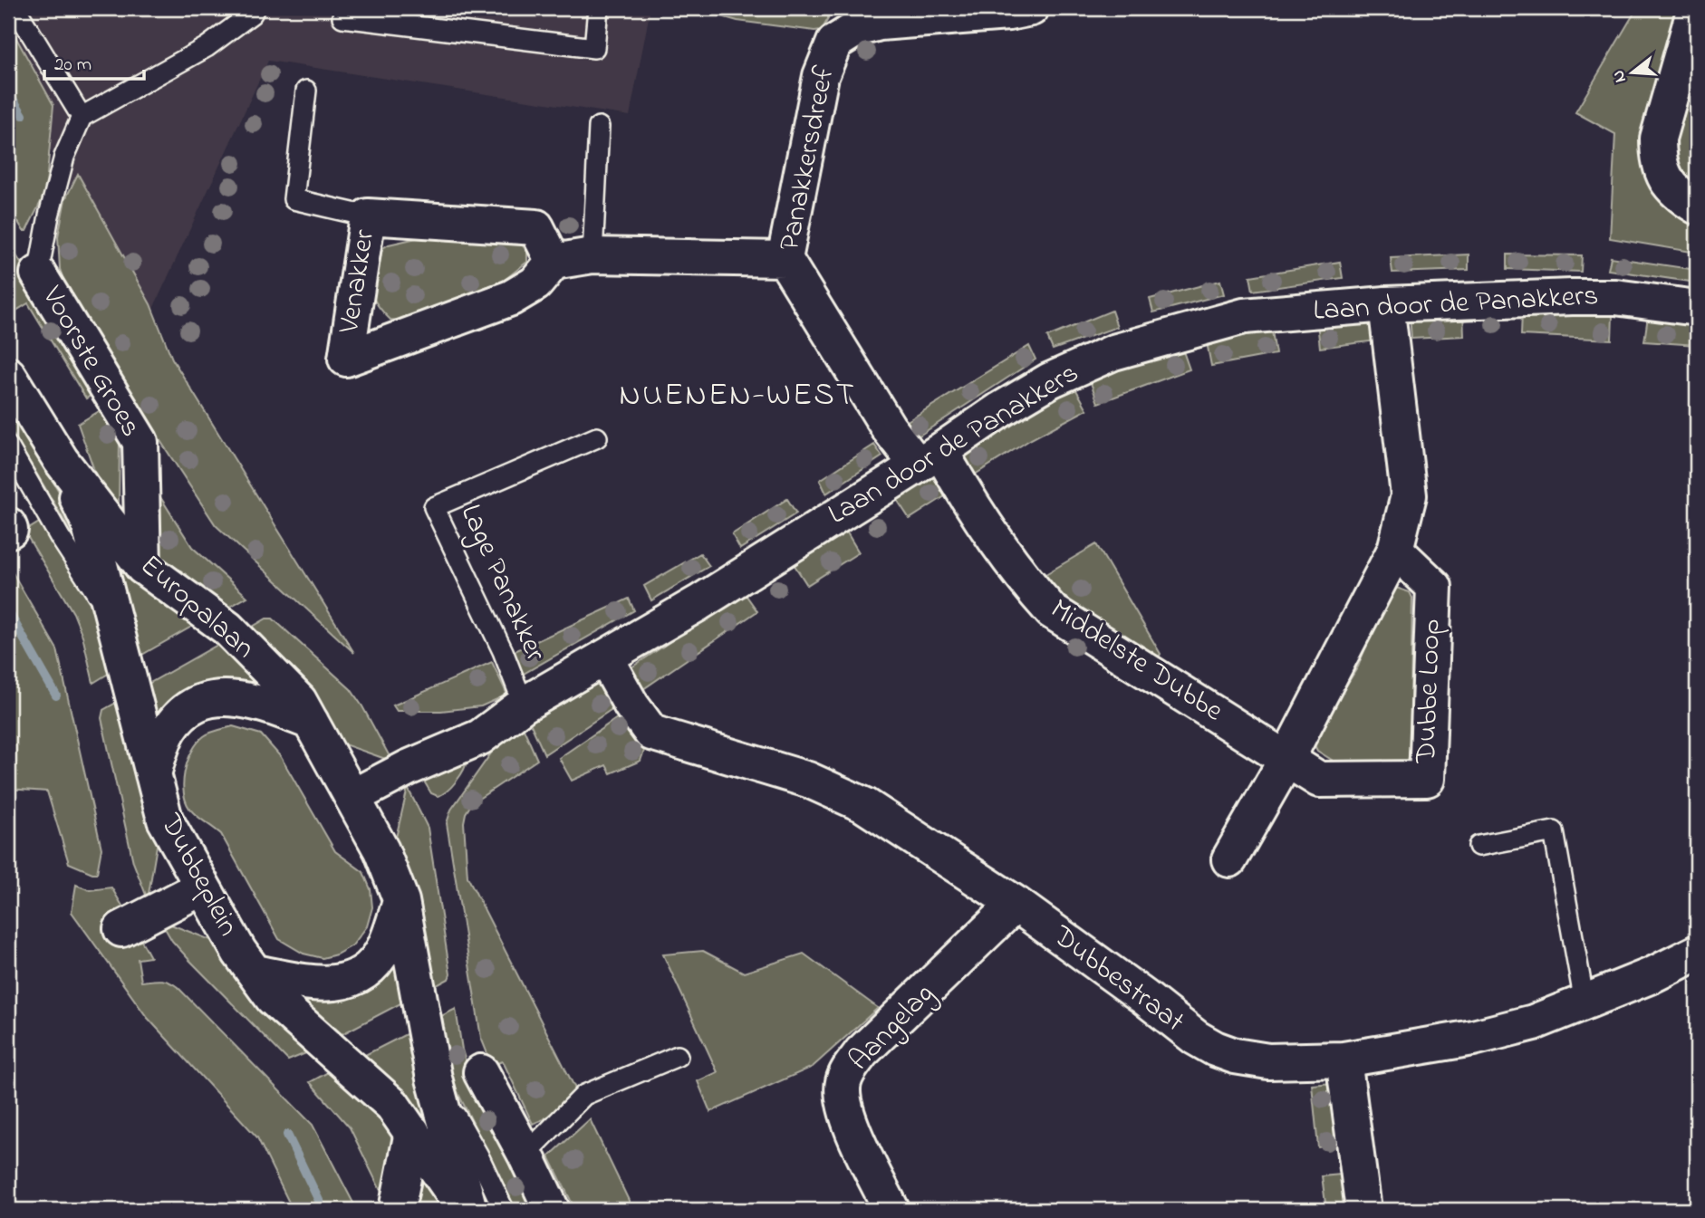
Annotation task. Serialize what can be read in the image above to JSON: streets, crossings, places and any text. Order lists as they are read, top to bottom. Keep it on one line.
{"streets":{"street":["Panakkersdreef","Venakker","Laan door de Panakkers","Voorste Groes","Europalaan","Middelste Dubbe","Dubbe Loop","Dubbeplein","Dubbestraat","Aangelag"],"lane":["Lage Panakker"]},"crossings":[["Panakkersdreef","Laan door de Panakkers"],["Panakkersdreef","Middelste Dubbe"],["Laan door de Panakkers","Lage Panakker"],["Laan door de Panakkers","Middelste Dubbe"],["Laan door de Panakkers","Dubbestraat"],["Voorste Groes","Europalaan"],["Europalaan","Dubbeplein"],["Middelste Dubbe","Dubbe Loop"],["Dubbestraat","Aangelag"]],"districts":["NUENEN-WEST"],"scale_bar":"20 m","north":"left"}
